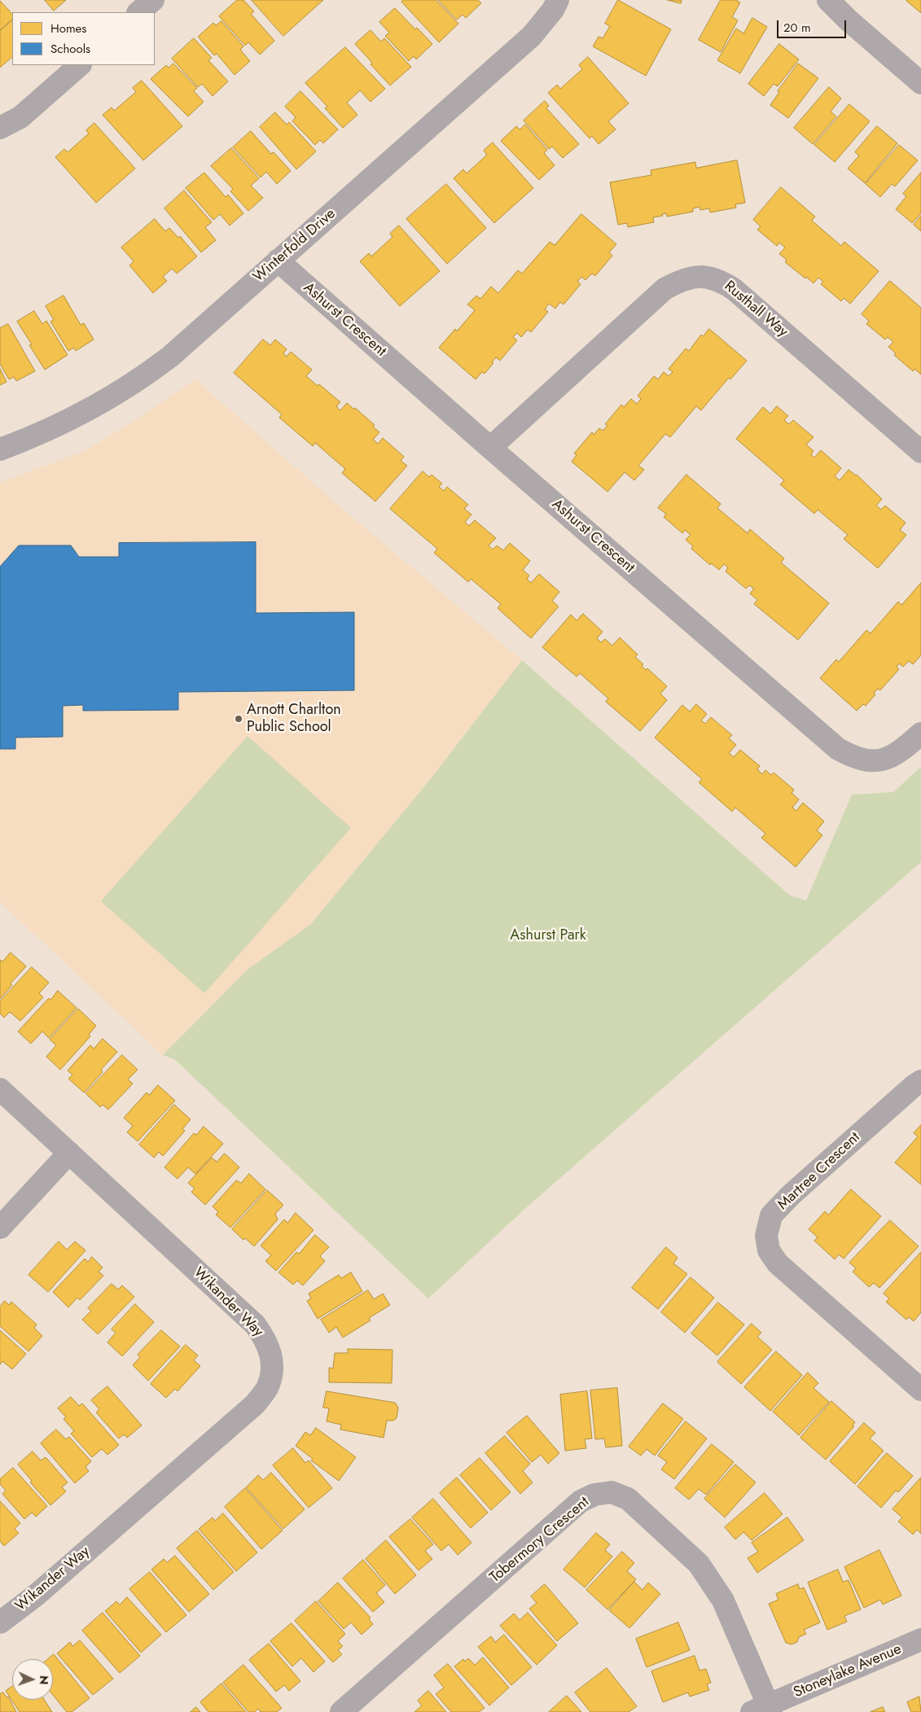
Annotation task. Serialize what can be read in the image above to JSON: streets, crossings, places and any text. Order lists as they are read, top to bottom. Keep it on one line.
{"streets":{"street":["Winterfold Drive","Rusthall Way","Ashurst Crescent","Martree Crescent","Wikander Way","Tobermory Crescent","Stoneylake Avenue"]},"crossings":[["Winterfold Drive","Ashurst Crescent"],["Rusthall Way","Ashurst Crescent"],["Tobermory Crescent","Stoneylake Avenue"]],"parks":["Ashurst Park"],"places":["Arnott Charlton Public School"],"legend":["Homes","Schools"],"scale_bar":"20 m","north":"right"}
